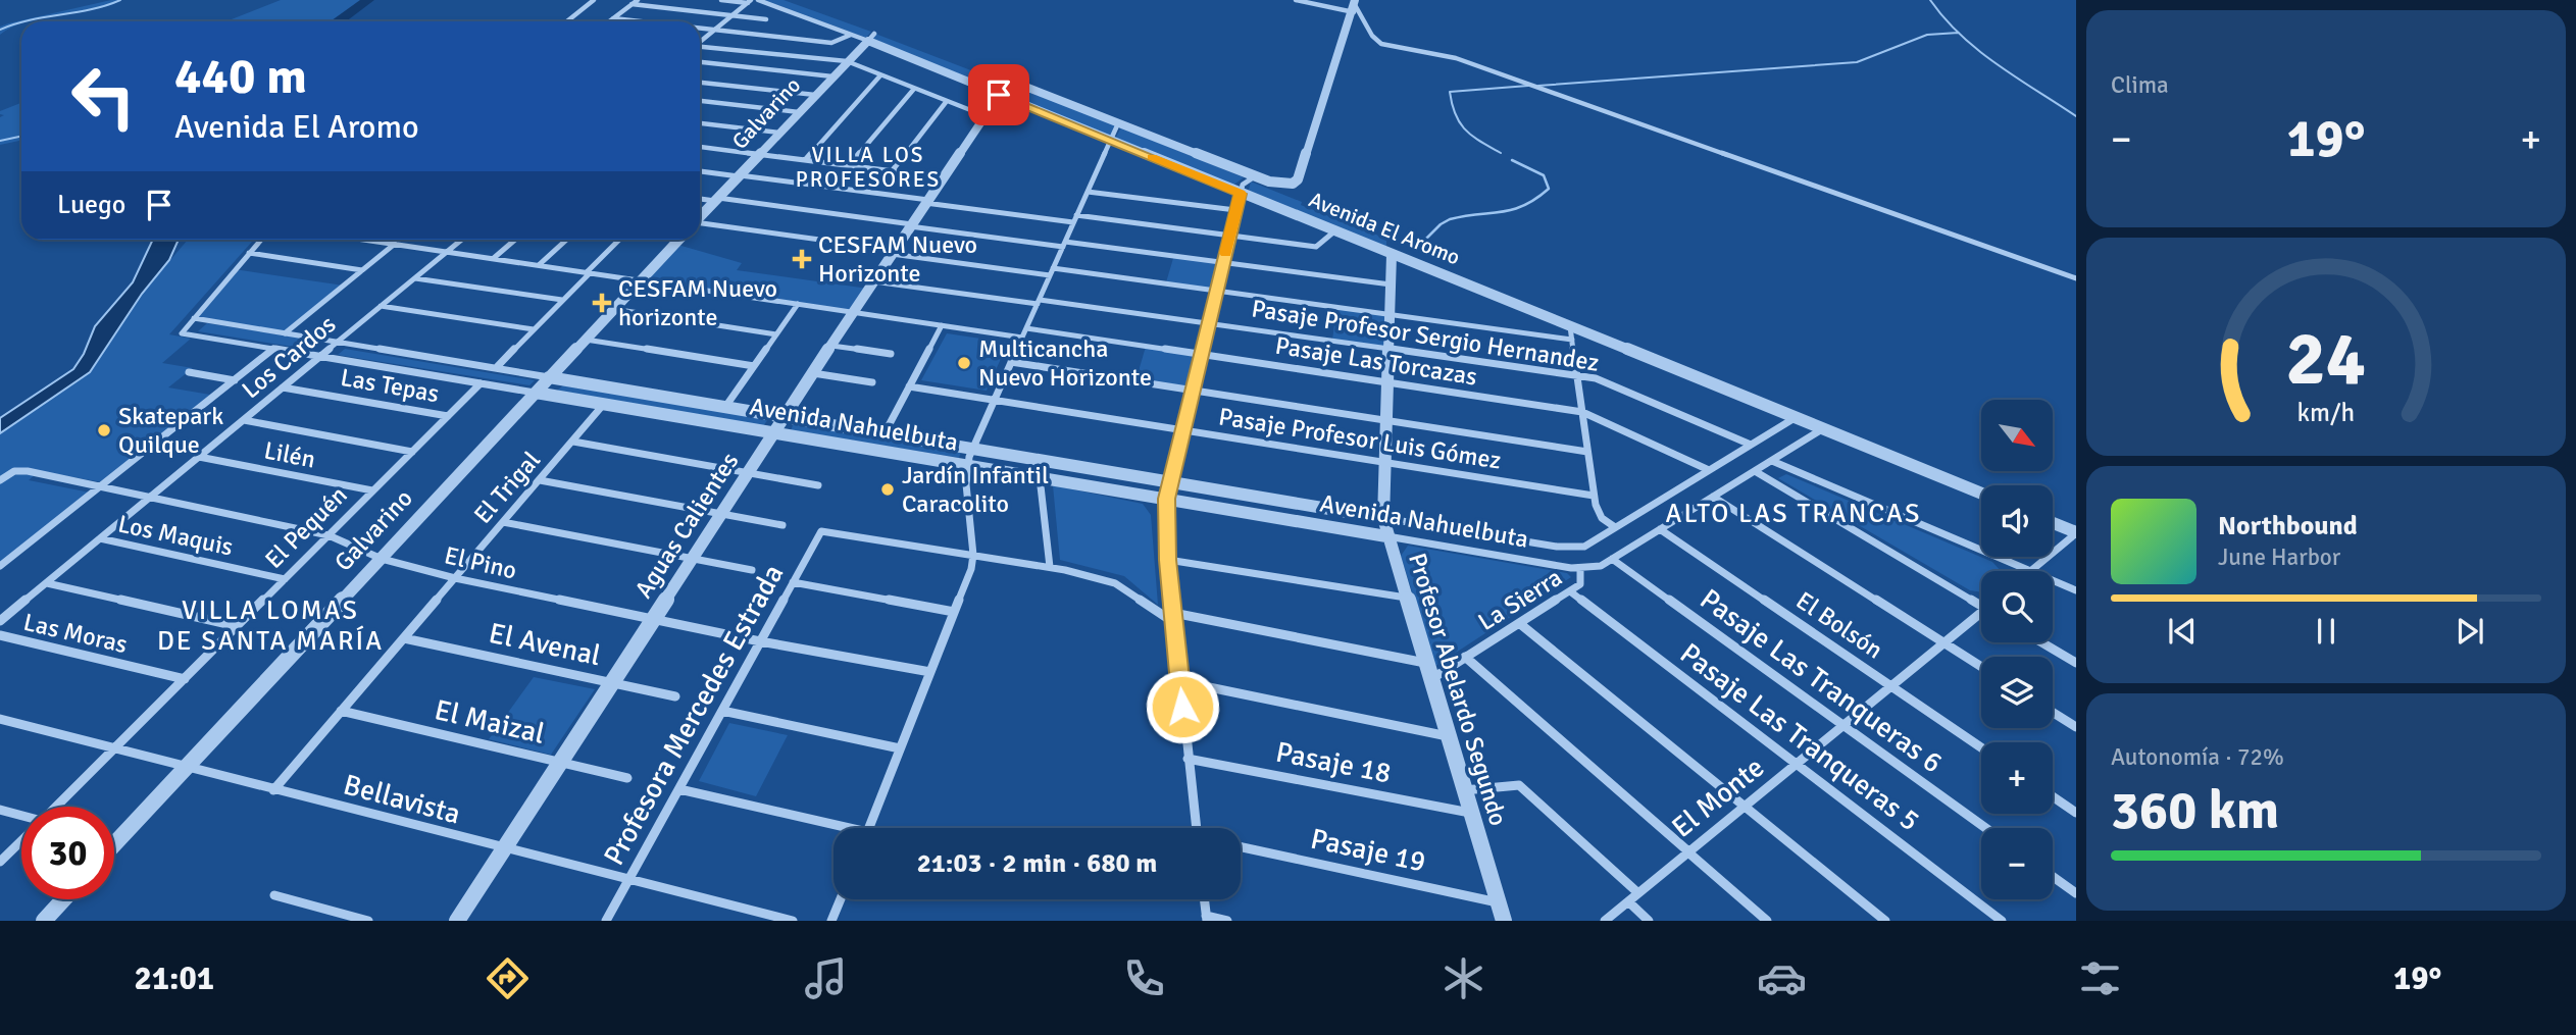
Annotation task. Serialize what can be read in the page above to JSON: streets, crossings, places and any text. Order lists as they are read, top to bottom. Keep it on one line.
{"streets":{"street":["Galvarino","Avenida El Aromo","Pasaje Profesor Sergio Hernandez","Los Cardos","Pasaje Las Torcazas","Las Tepas","Avenida Nahuelbuta","Pasaje Profesor Luis Gómez","Lilén","El Trigal","Aguas Calientes","El Pequén","Los Maquis","El Pino","La Sierra","El Bolsón","Las Moras","El Avenal","Pasaje Las Tranqueras 6","Profesor Abelardo Segundo","Profesora Mercedes Estrada","El Maizal","Pasaje Las Tranqueras 5","Pasaje 18","El Monte","Bellavista","Pasaje 19"]},"crossings":[["Galvarino","Avenida El Aromo"],["Galvarino","Avenida Nahuelbuta"],["Galvarino","El Pino"],["Galvarino","Bellavista"],["Avenida El Aromo","Avenida Nahuelbuta"],["Avenida El Aromo","Aguas Calientes"],["Avenida El Aromo","Profesor Abelardo Segundo"],["Pasaje Profesor Sergio Hernandez","Avenida Nahuelbuta"],["Pasaje Profesor Sergio Hernandez","Aguas Calientes"],["Pasaje Profesor Sergio Hernandez","Profesor Abelardo Segundo"],["Los Cardos","Las Tepas"],["Los Cardos","Avenida Nahuelbuta"],["Los Cardos","Lilén"],["Los Cardos","Los Maquis"],["Los Cardos","El Pino"],["Pasaje Las Torcazas","Avenida Nahuelbuta"],["Pasaje Las Torcazas","Profesor Abelardo Segundo"],["Las Tepas","El Pequén"],["Avenida Nahuelbuta","El Trigal"],["Avenida Nahuelbuta","Aguas Calientes"],["Avenida Nahuelbuta","El Pequén"],["Avenida Nahuelbuta","La Sierra"],["Avenida Nahuelbuta","El Bolsón"],["Avenida Nahuelbuta","Pasaje Las Tranqueras 6"],["Avenida Nahuelbuta","Profesor Abelardo Segundo"],["Pasaje Profesor Luis Gómez","Profesor Abelardo Segundo"],["Lilén","El Pequén"],["El Trigal","El Pino"],["El Trigal","El Avenal"],["El Trigal","El Maizal"],["El Trigal","Bellavista"],["Aguas Calientes","El Pino"],["Aguas Calientes","El Avenal"],["Aguas Calientes","El Maizal"],["Aguas Calientes","Bellavista"],["El Pequén","Los Maquis"],["El Pequén","El Pino"],["El Pequén","Las Moras"],["El Pequén","Bellavista"],["El Pino","Profesora Mercedes Estrada"],["La Sierra","Profesor Abelardo Segundo"],["La Sierra","Pasaje Las Tranqueras 5"],["El Bolsón","El Monte"],["Pasaje Las Tranqueras 6","El Monte"],["Profesor Abelardo Segundo","Pasaje 18"],["Profesor Abelardo Segundo","Pasaje 19"],["Profesora Mercedes Estrada","Bellavista"],["Pasaje Las Tranqueras 5","El Monte"]],"districts":["VILLA LOS PROFESORES","ALTO LAS TRANCAS","VILLA LOMAS DE SANTA MARÍA"],"places":{"health":["CESFAM Nuevo Horizonte","CESFAM Nuevo horizonte"],"other":["Multicancha Nuevo Horizonte","Skatepark Quilque","Jardín Infantil Caracolito"]},"north":"bottom right","page":{"tile":["Clima",["Autonomía · 72%","360 km"]],"turn":["440 m","Avenida El Aromo"],"heat":["−","19°","+"],"then":"Luego","map_buttons":["+","−"],"song":["Northbound","June Harbor"],"limit":"30","trip":"21:03 · 2 min · 680 m","tabs":["21:01","19°"],"gauge":["24","km/h"]}}
